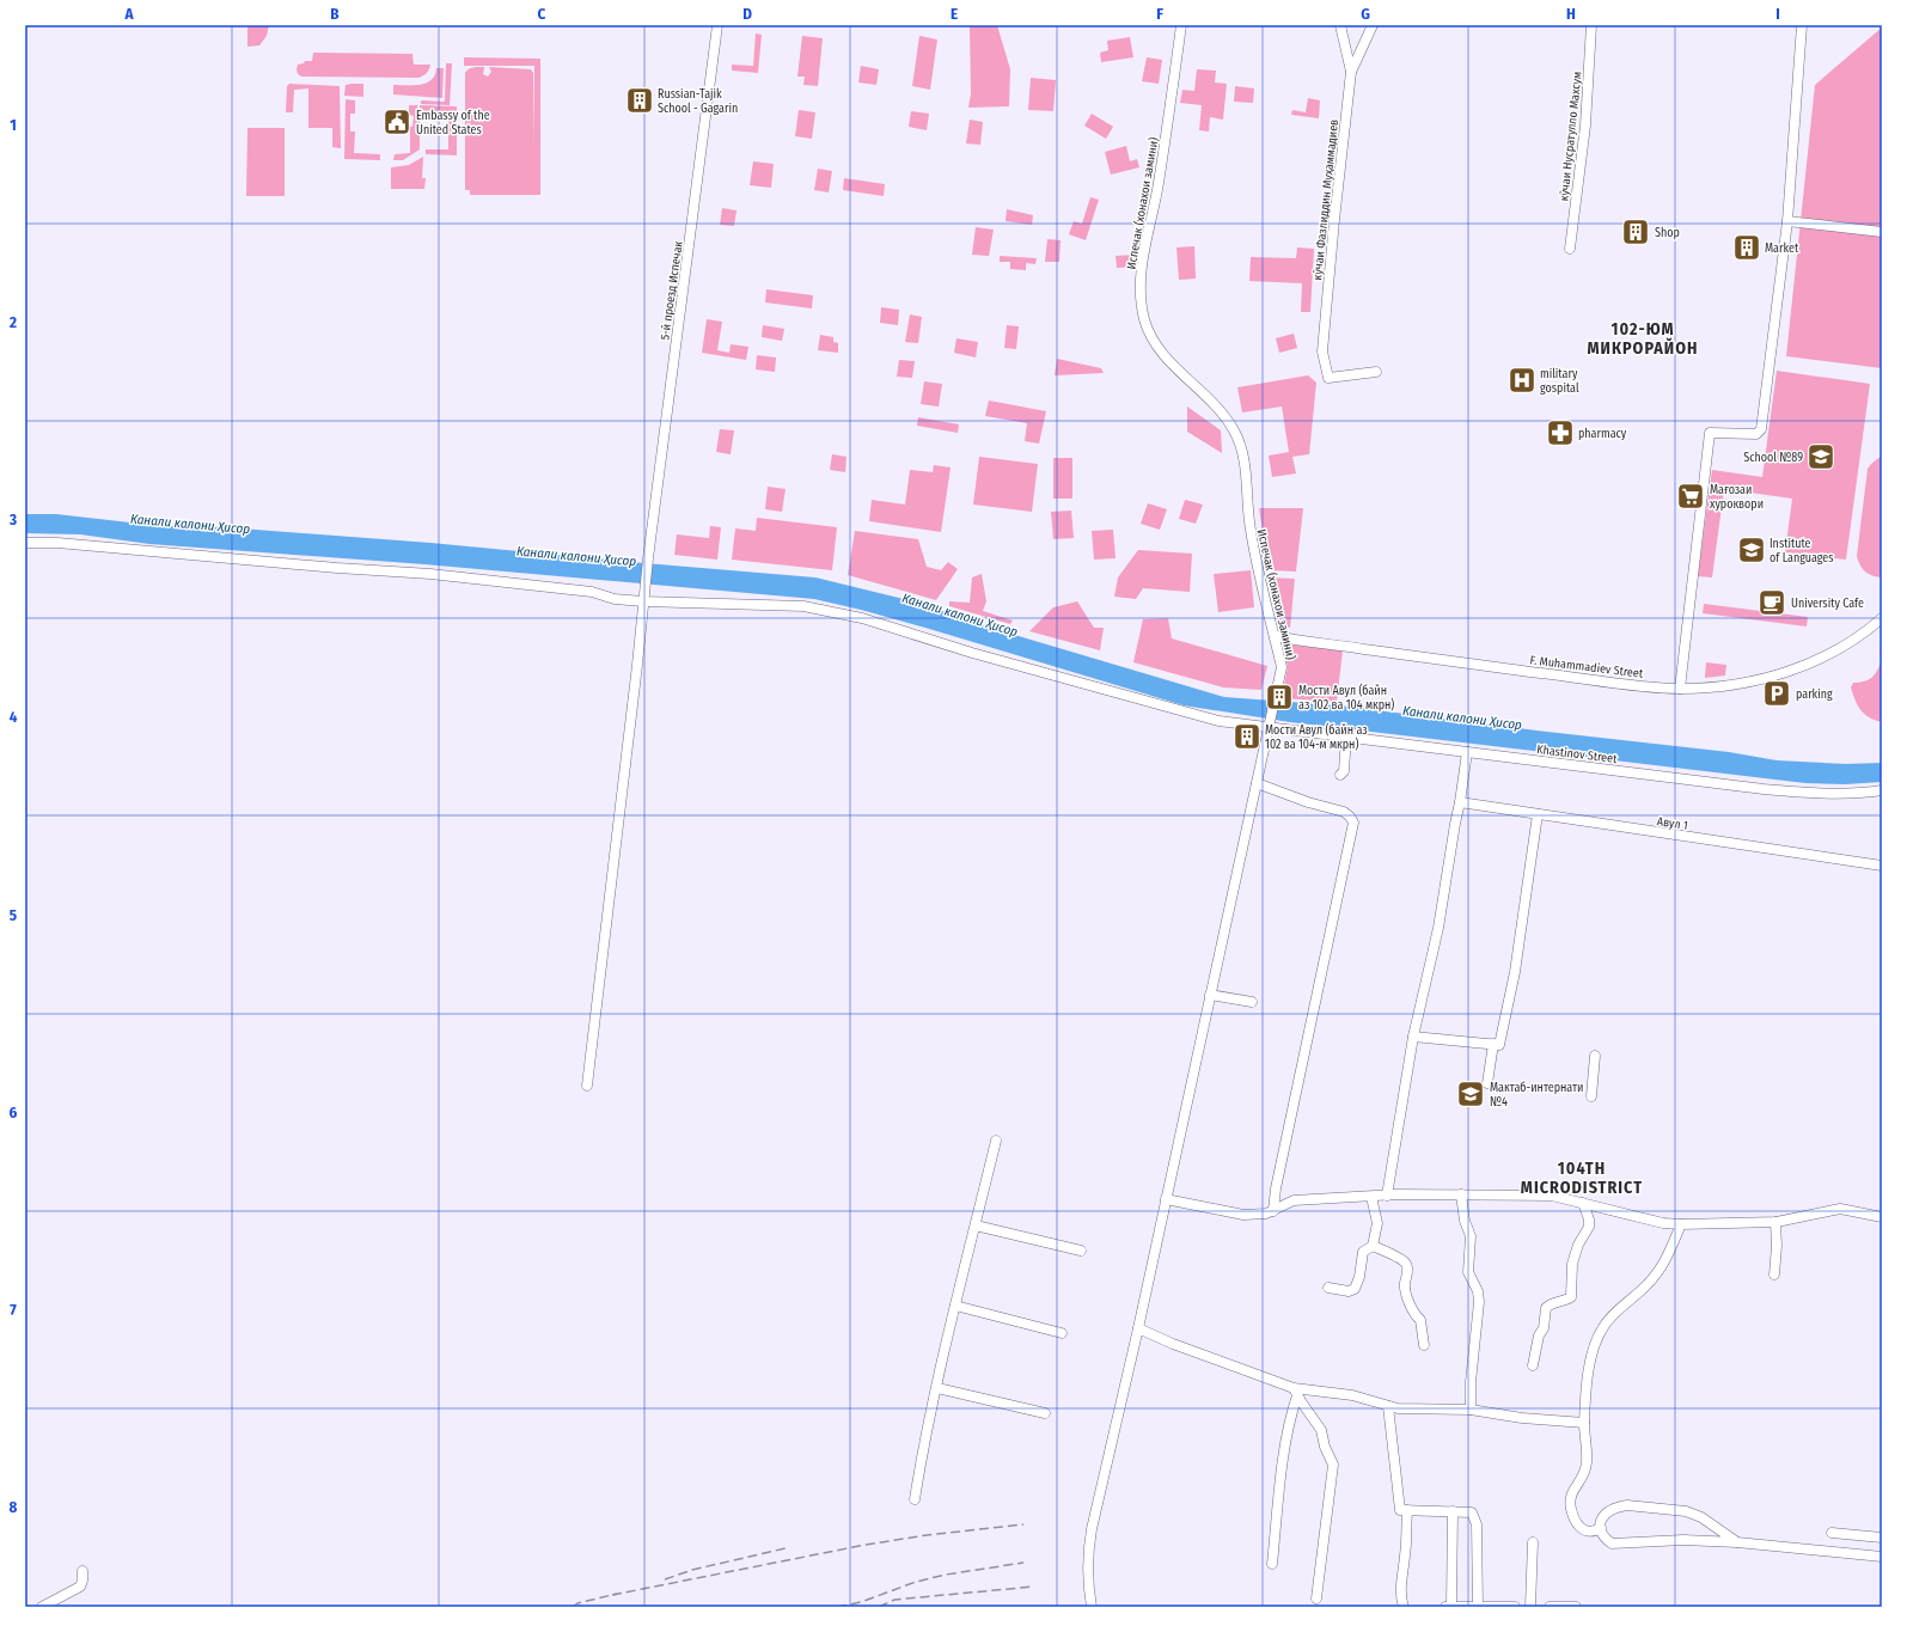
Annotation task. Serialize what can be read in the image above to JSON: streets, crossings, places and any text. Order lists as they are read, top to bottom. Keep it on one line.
{"streets":{"street":["кӯчаи Нусратулло Махсум","кӯчаи Фазлиддин Муҳаммадиев","Испечак (хонахои замини)","5-й проезд Испечак","F. Muhammadiev Street","Khastinov Street","Авул 1"]},"crossings":[["Испечак (хонахои замини)","F. Muhammadiev Street"],["Испечак (хонахои замини)","Khastinov Street"],["5-й проезд Испечак","Khastinov Street"]],"districts":["102-ЮМ МИКРОРАЙОН","104TH MICRODISTRICT"],"water":["Канали калони Ҳисор"],"places":{"building":["Russian-Tajik School - Gagarin","Shop","Market","Мости Авул (байн аз 102 ва 104 мкрн)","Мости Авул (байн аз 102 ва 104-м мкрн)"],"public building":["Embassy of the United States"],"hospital":["military gospital"],"pharmacy":["pharmacy"],"school or university":["School №89","Institute of Languages","Мактаб-интернати №4"],"supermarket":["Мағозаи хуроквори"],"cafe":["University Cafe"],"parking":["parking"]},"grid":{"columns":["A","B","C","D","E","F","G","H","I"],"rows":["1","2","3","4","5","6","7","8"]}}
